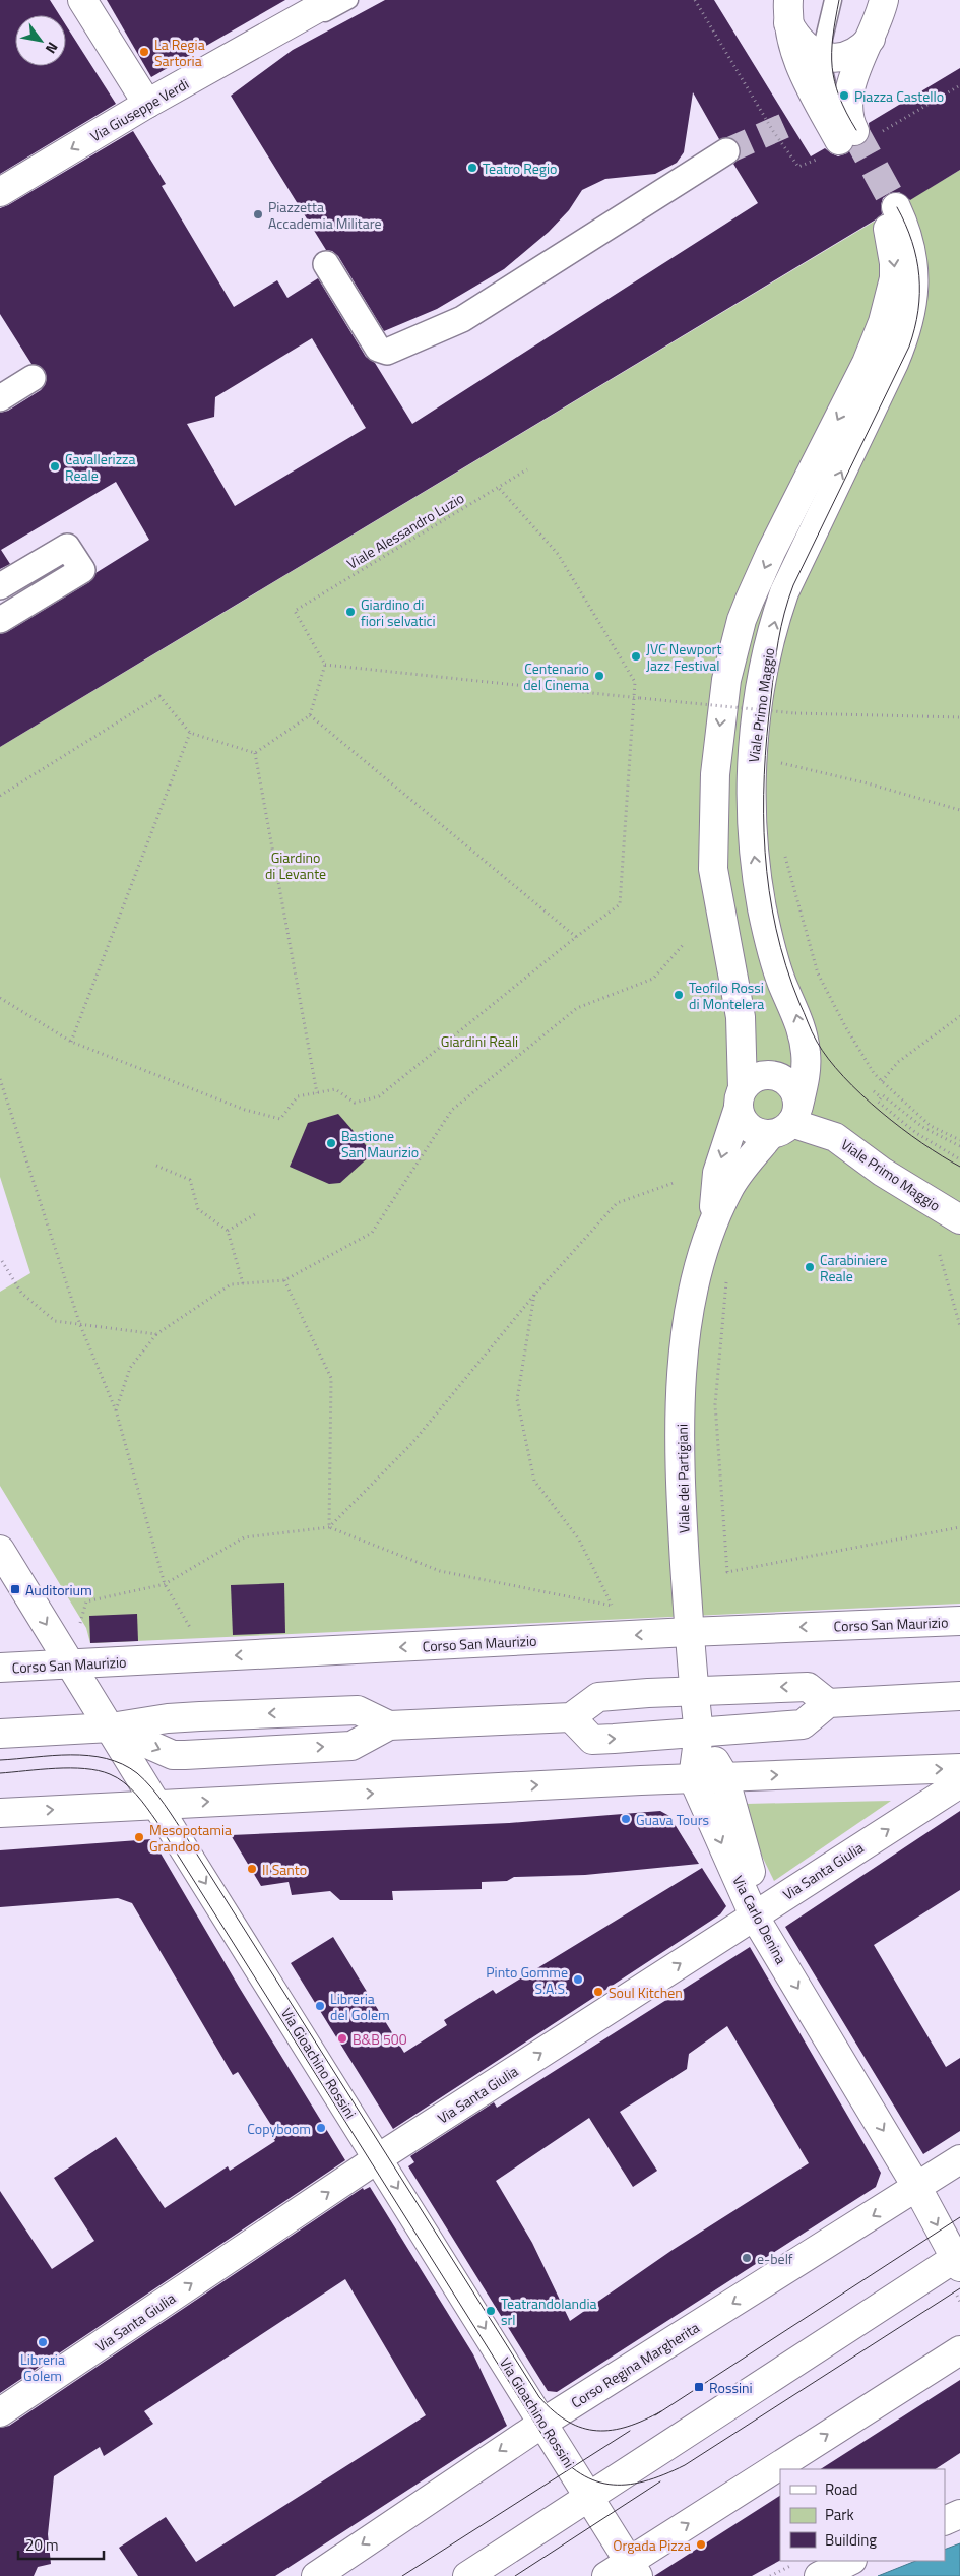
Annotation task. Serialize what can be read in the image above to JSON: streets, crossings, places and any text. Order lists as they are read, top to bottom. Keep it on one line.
{"streets":{"street":["Via Giuseppe Verdi","Viale Primo Maggio","Viale dei Partigiani","Corso San Maurizio","Via Santa Giulia","Via Carlo Denina","Via Gioachino Rossini","Corso Regina Margherita"],"path":["Viale Alessandro Luzio"]},"crossings":[["Viale Primo Maggio","Viale dei Partigiani"],["Viale dei Partigiani","Corso San Maurizio"],["Viale dei Partigiani","Via Carlo Denina"],["Corso San Maurizio","Via Gioachino Rossini"],["Via Santa Giulia","Via Carlo Denina"],["Via Santa Giulia","Via Gioachino Rossini"],["Via Carlo Denina","Corso Regina Margherita"],["Via Gioachino Rossini","Corso Regina Margherita"]],"one_way":["Via Giuseppe Verdi","Via Santa Giulia","Via Carlo Denina","Via Gioachino Rossini"],"parks":["Giardino di Levante","Giardini Reali"],"places":{"other":["La Regia Sartoria","Piazza Castello","Teatro Regio","Piazzetta Accademia Militare","Cavallerizza Reale","Giardino di fiori selvatici","JVC Newport Jazz Festival","Centenario del Cinema","Teofilo Rossi di Montelera","Bastione San Maurizio","Carabiniere Reale","Guava Tours","Mesopotamia Grandoo","Il Santo","Pinto Gomme S.A.S.","Soul Kitchen","Libreria del Golem","B&B 500","Copyboom","e-belf","Teatrandolandia srl","Libreria Golem","Orgada Pizza"],"transit":["Auditorium","Rossini"]},"legend":["Road","Park","Building"],"scale_bar":"20 m","north":"bottom right"}
